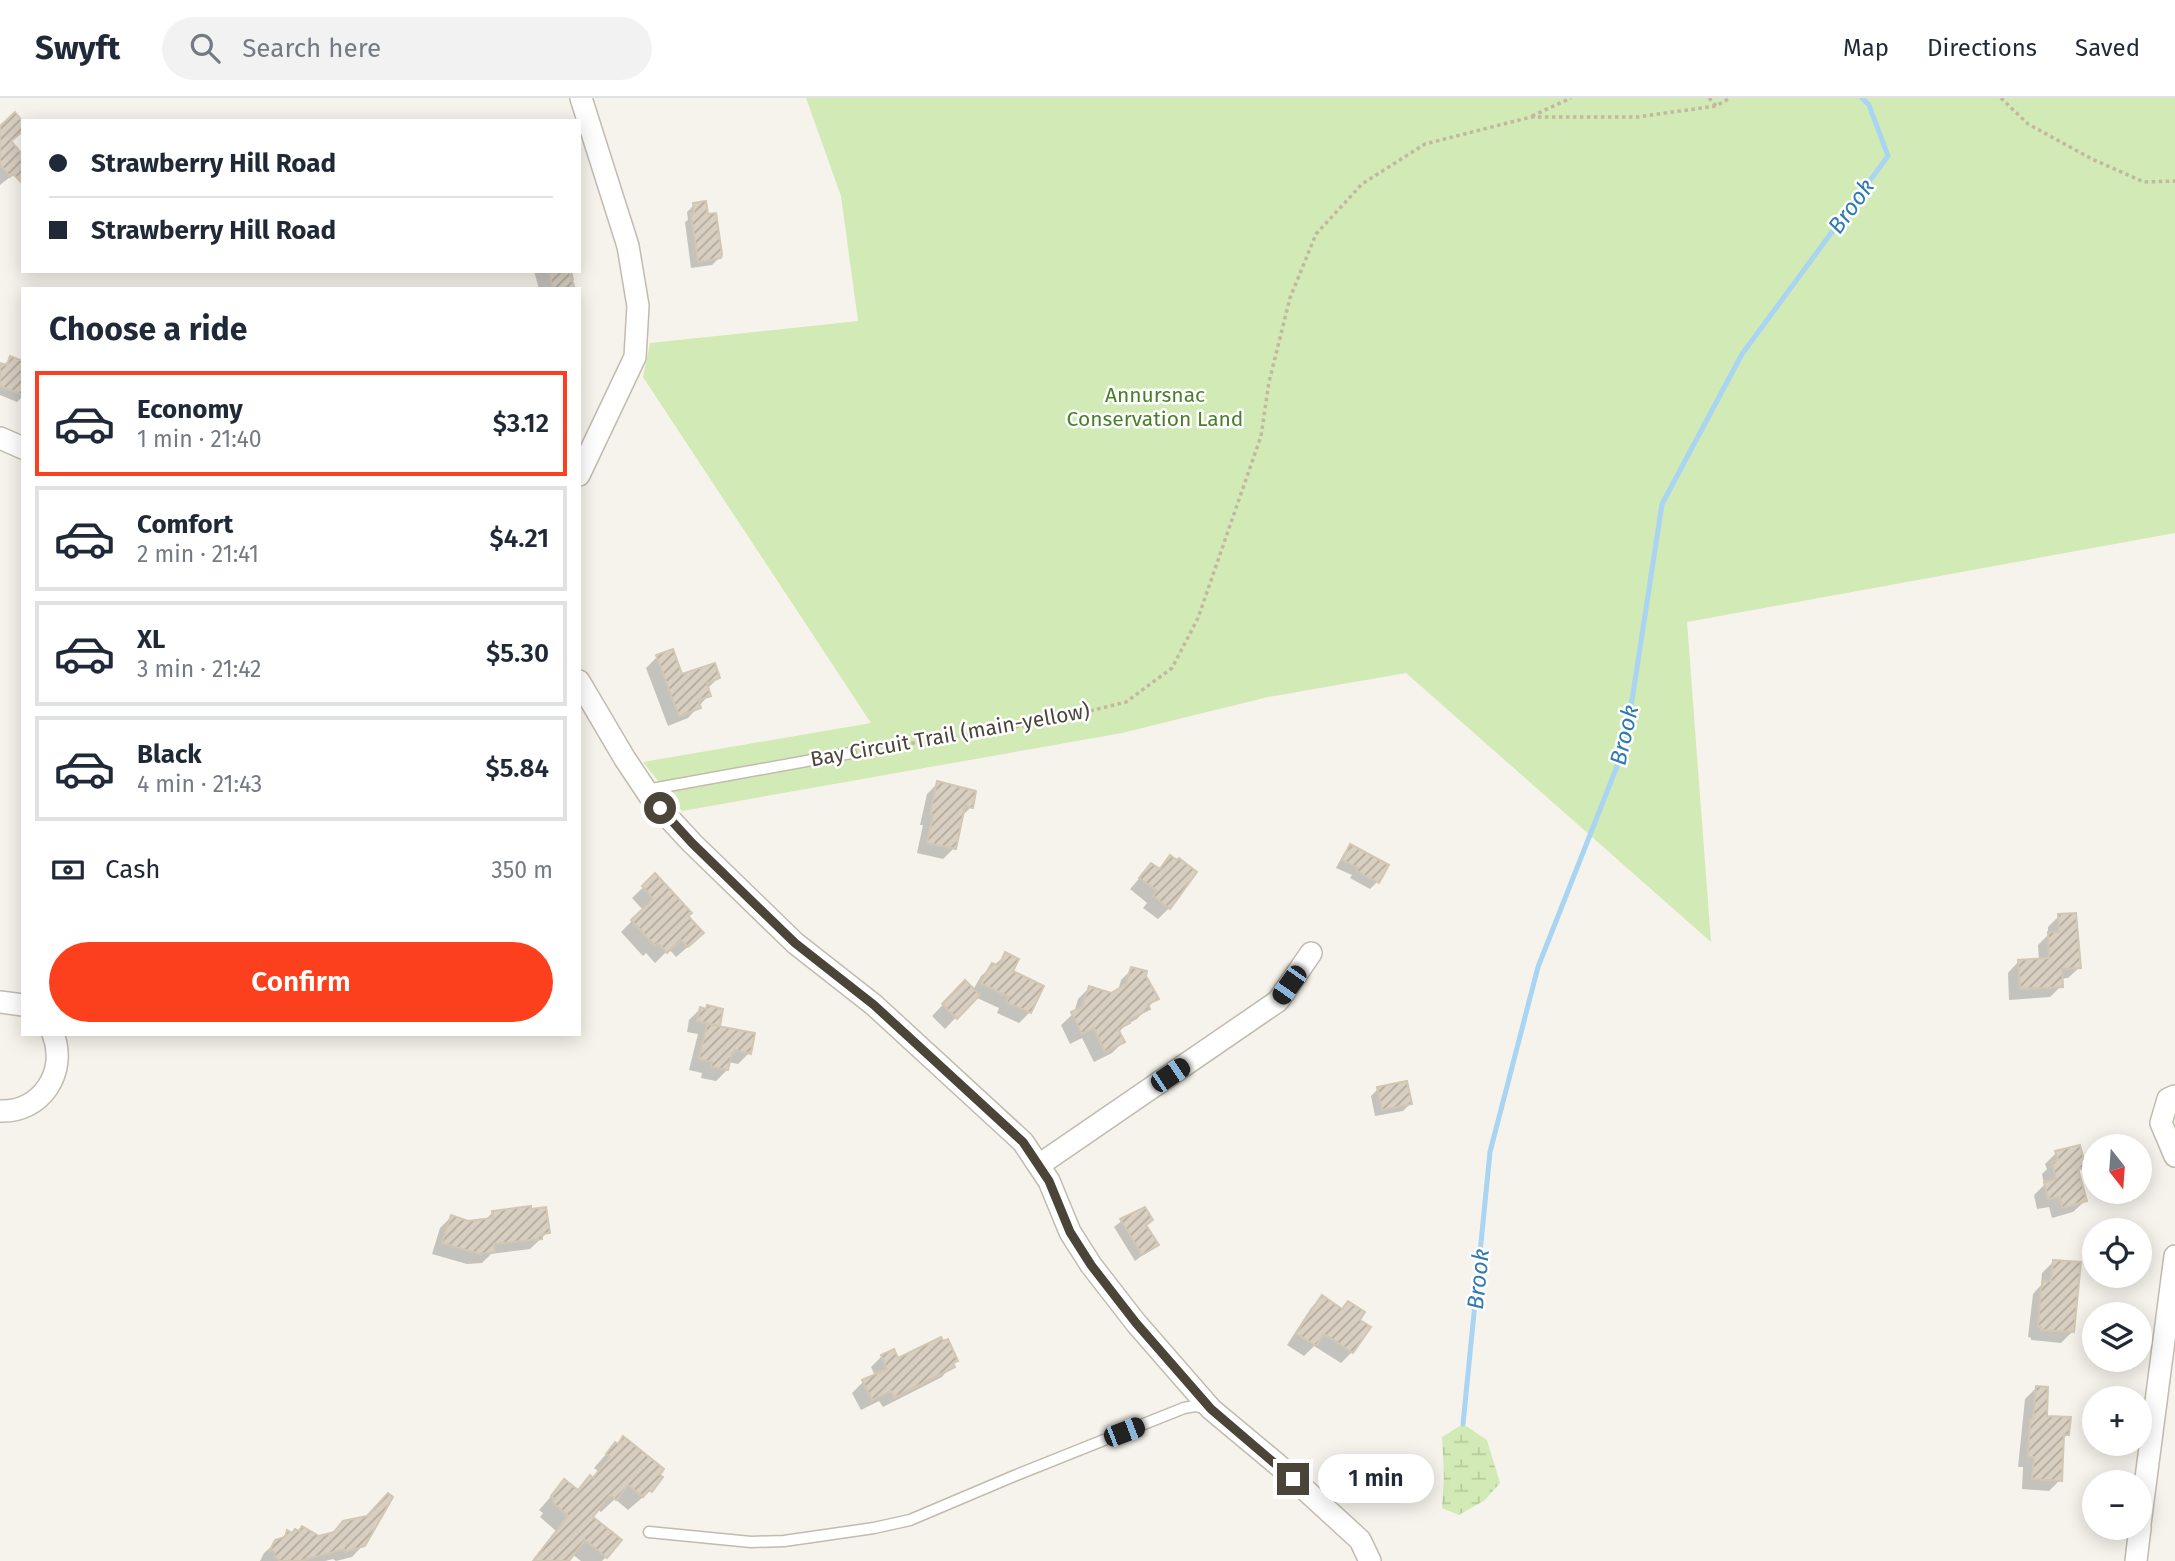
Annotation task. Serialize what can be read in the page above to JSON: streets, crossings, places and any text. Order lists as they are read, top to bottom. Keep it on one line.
{"streets":{"lane":["Bay Circuit Trail (main-yellow)"]},"water":["Brook"],"parks":["Annursnac Conservation Land"],"north":"bottom","page":{"header":"Swyft","search":"Search here","nav":["Map","Directions","Saved"],"banner":["Strawberry Hill Road","Strawberry Hill Road"],"heading":"Choose a ride","list":[{"name":"Economy","note":"1 min · 21:40","value":"$3.12"},{"name":"Comfort","note":"2 min · 21:41","value":"$4.21"},{"name":"XL","note":"3 min · 21:42","value":"$5.30"},{"name":"Black","note":"4 min · 21:43","value":"$5.84"}],"pay":["Cash","350 m"],"buttons":"Confirm","map_buttons":["+","−"],"bubble":"1 min"}}
